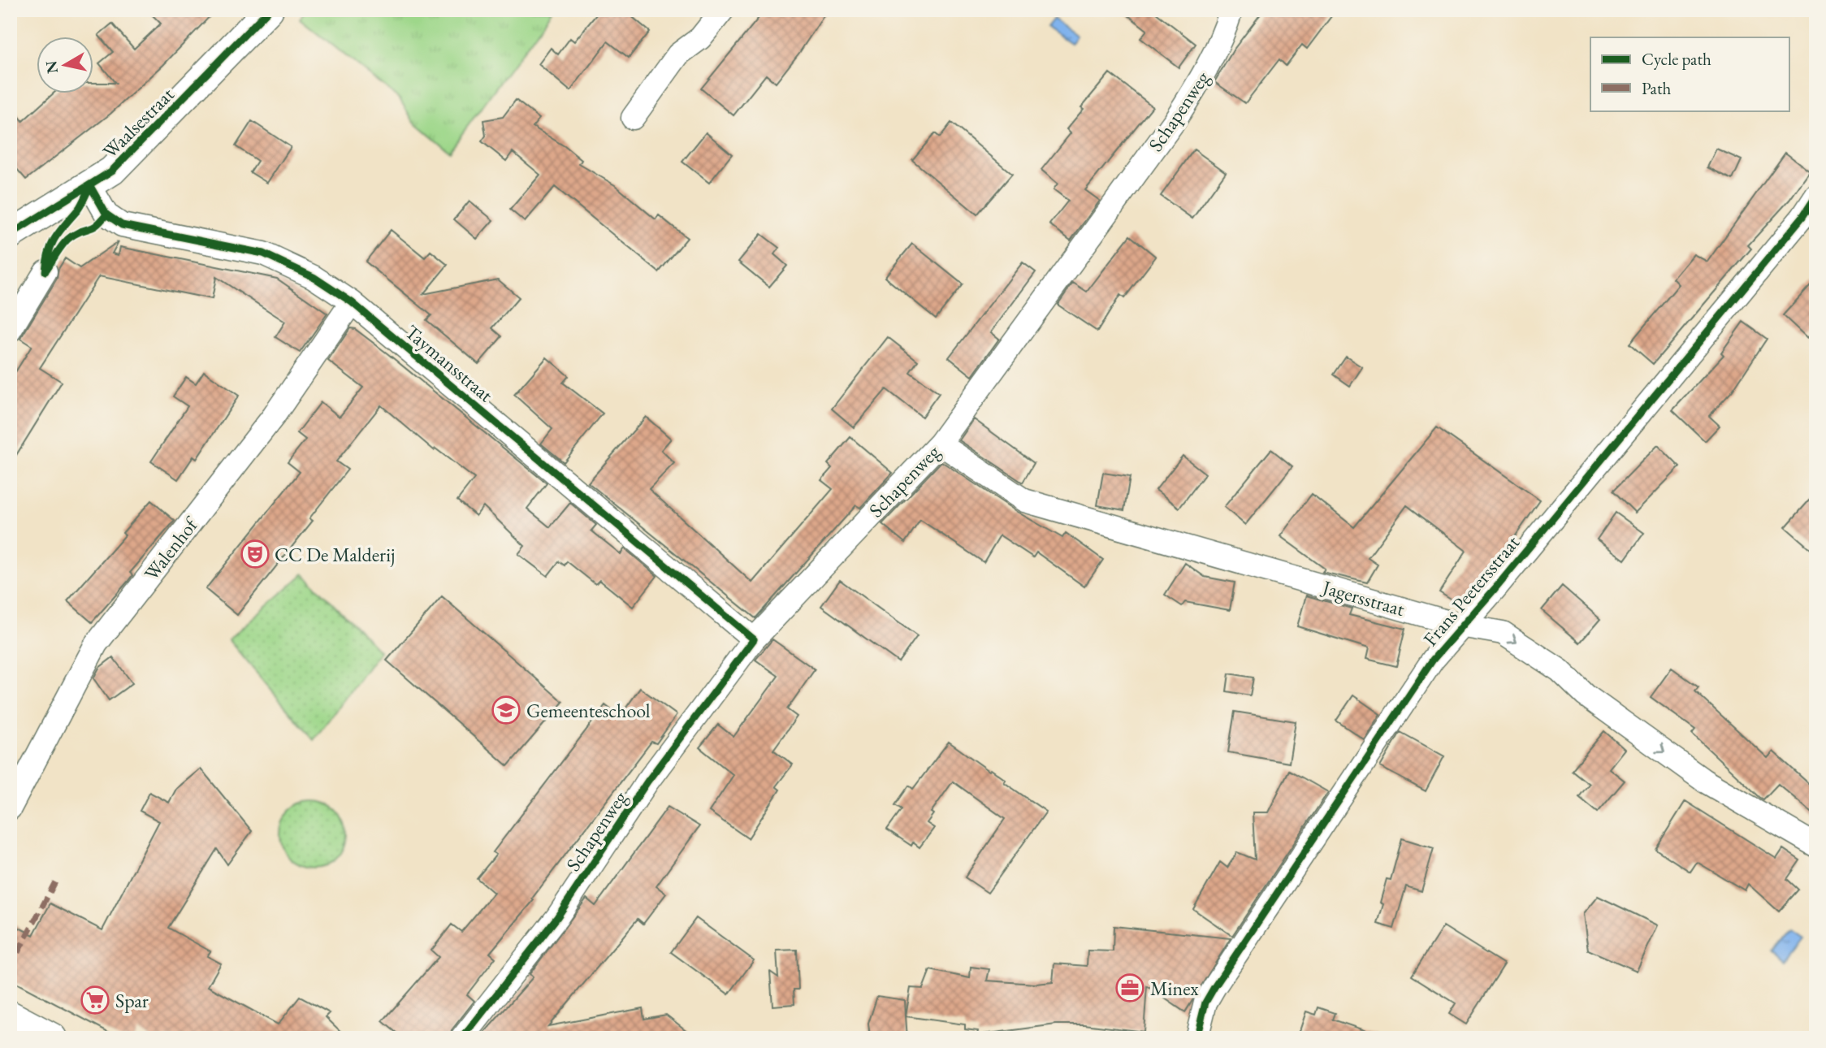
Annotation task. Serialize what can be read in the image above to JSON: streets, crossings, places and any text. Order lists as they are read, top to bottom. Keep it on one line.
{"streets":{"street":["Schapenweg","Waalsestraat","Taymansstraat","Walenhof","Frans Peetersstraat","Jagersstraat"]},"crossings":[["Schapenweg","Taymansstraat"],["Schapenweg","Jagersstraat"],["Waalsestraat","Taymansstraat"],["Taymansstraat","Walenhof"],["Frans Peetersstraat","Jagersstraat"]],"one_way":["Jagersstraat"],"places":{"theatre":["CC De Malderij"],"school or university":["Gemeenteschool"],"office":["Minex"],"supermarket":["Spar"]},"legend":["Cycle path","Path"],"north":"left"}
